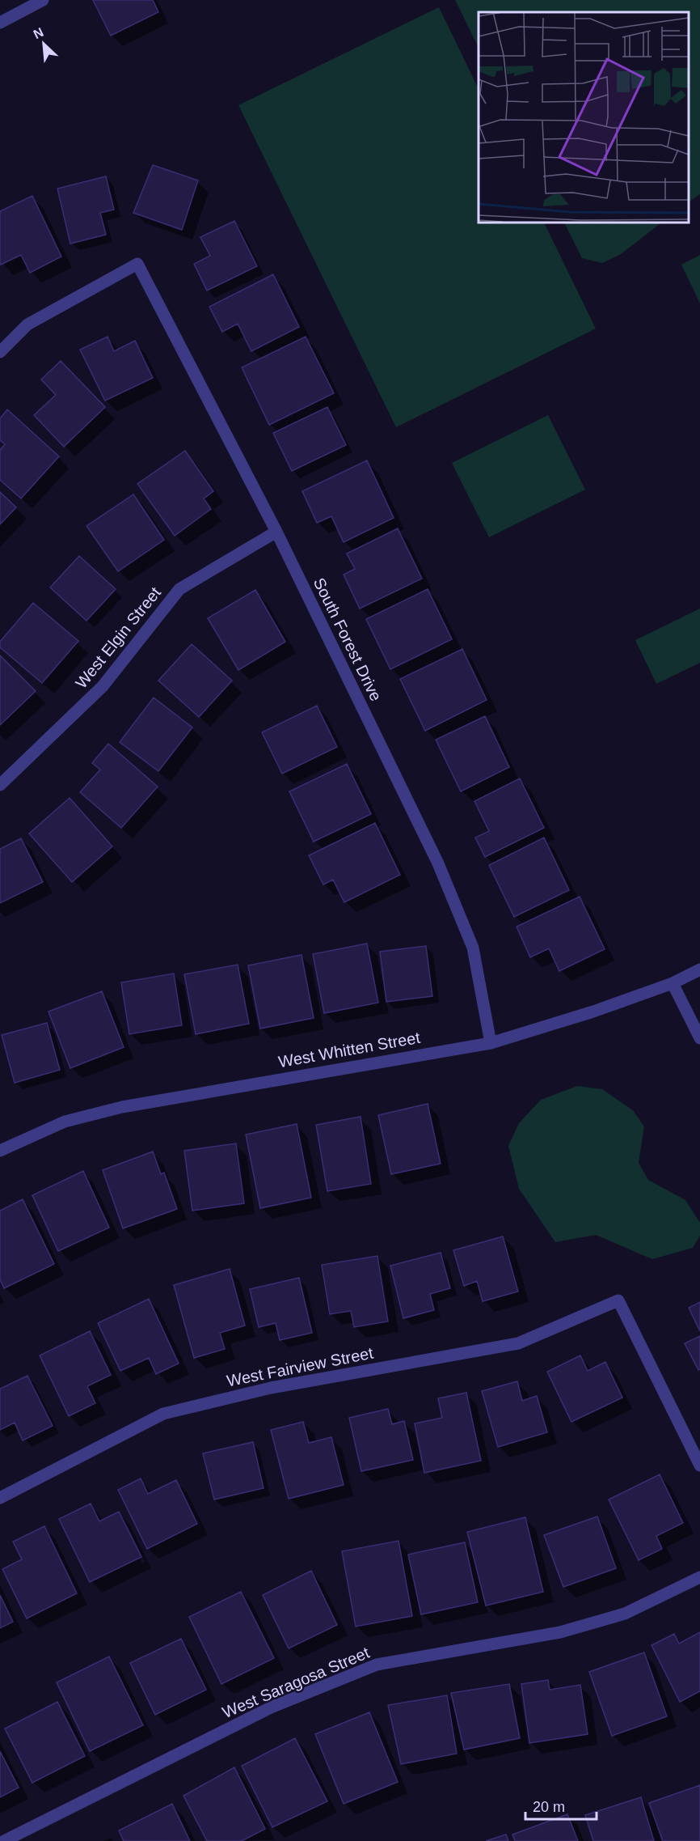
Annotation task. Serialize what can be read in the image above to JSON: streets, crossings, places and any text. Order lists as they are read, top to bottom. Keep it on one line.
{"streets":{"street":["West Elgin Street","South Forest Drive","West Whitten Street","West Fairview Street","West Saragosa Street"]},"crossings":[["West Elgin Street","South Forest Drive"],["South Forest Drive","West Whitten Street"]],"scale_bar":"20 m","north":"top left"}
